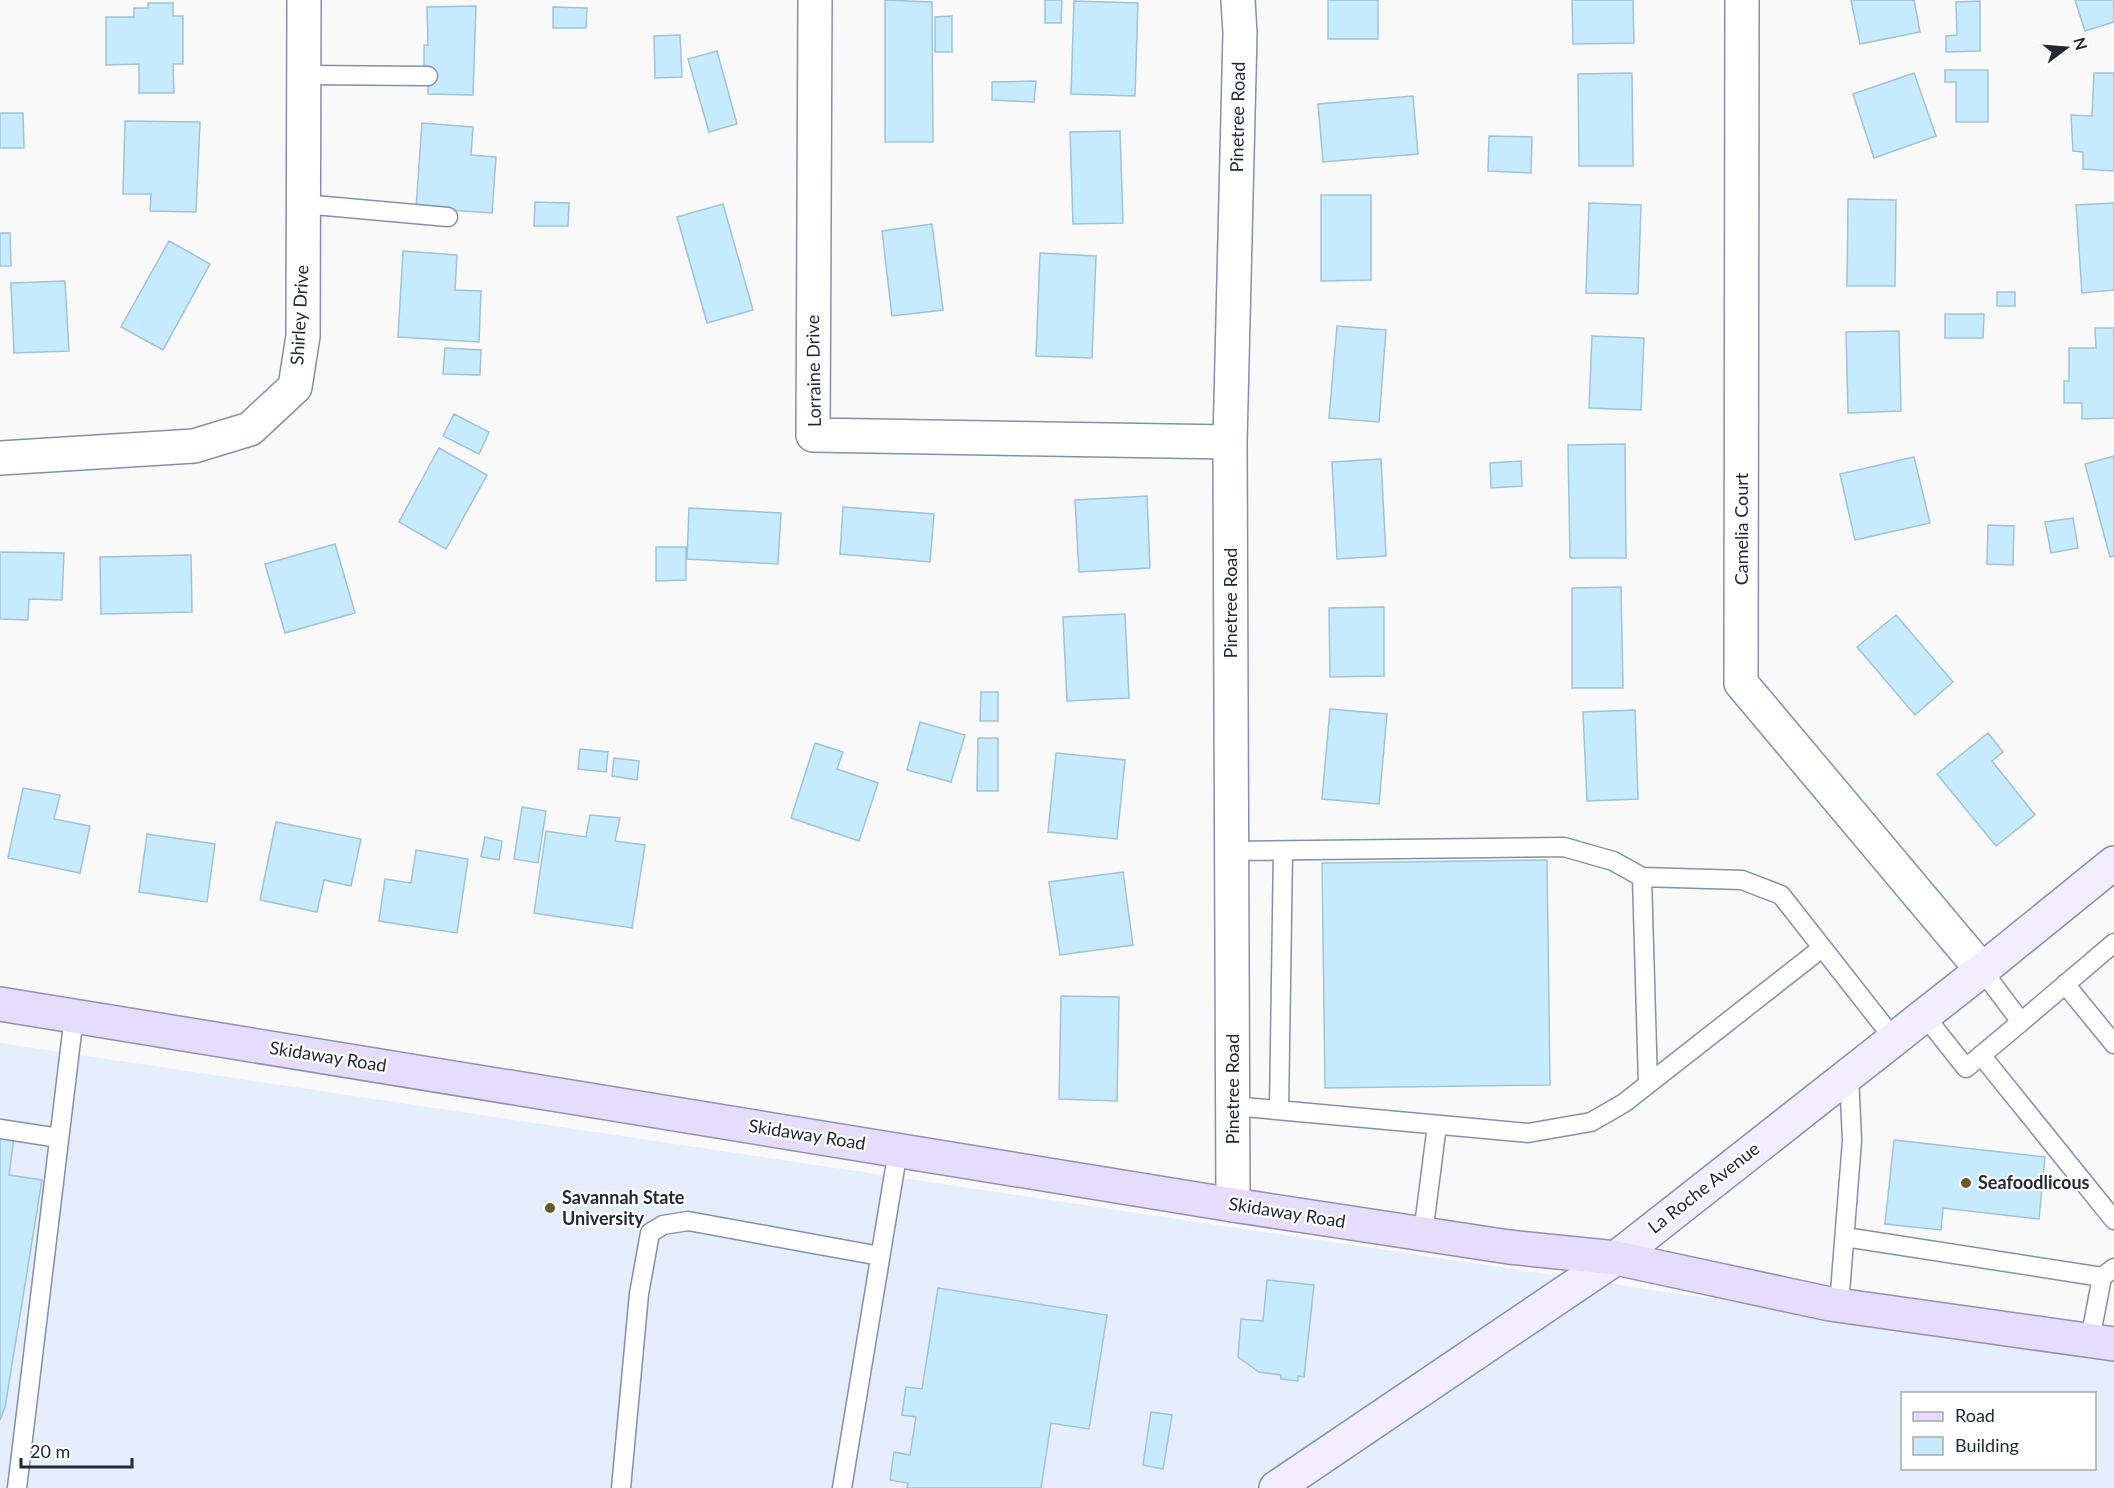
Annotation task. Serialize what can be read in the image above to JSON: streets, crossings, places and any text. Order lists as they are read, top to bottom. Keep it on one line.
{"streets":{"main road":["Skidaway Road","La Roche Avenue"],"street":["Pinetree Road","Shirley Drive","Lorraine Drive","Camelia Court"]},"crossings":[["Pinetree Road","Lorraine Drive"],["Pinetree Road","Skidaway Road"],["Camelia Court","La Roche Avenue"],["Skidaway Road","La Roche Avenue"]],"places":["Seafoodlicous","Savannah State University"],"legend":["Road","Building"],"scale_bar":"20 m","north":"right"}
